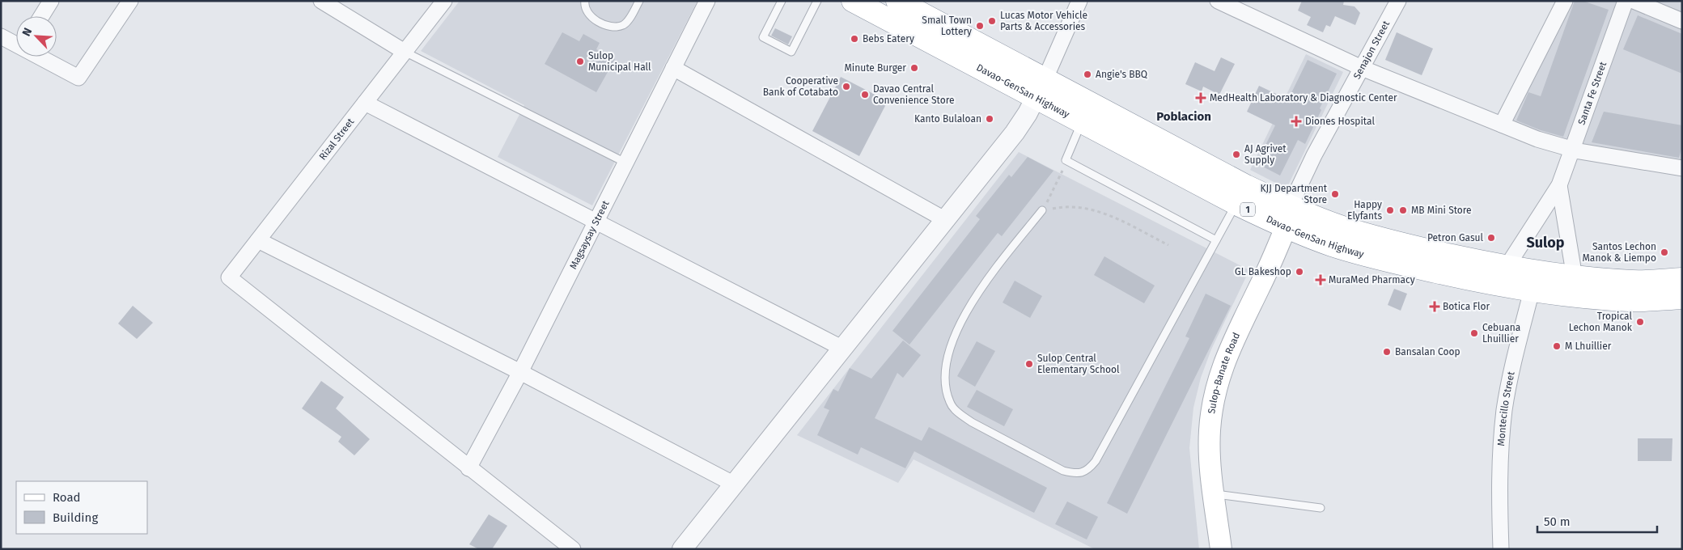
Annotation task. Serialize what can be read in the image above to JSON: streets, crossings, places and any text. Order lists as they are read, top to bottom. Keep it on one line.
{"streets":{"highway":["Davao-GenSan Highway","1"],"main road":["Sulop-Banate Road"],"street":["Senajon Street","Santa Fe Street","Rizal Street","Magsaysay Street","Montecillo Street"]},"crossings":[["Senajon Street","Davao-GenSan Highway"],["Senajon Street","Sulop-Banate Road"],["Davao-GenSan Highway","Santa Fe Street"],["Davao-GenSan Highway","Sulop-Banate Road"],["Davao-GenSan Highway","Montecillo Street"],["Rizal Street","Magsaysay Street"]],"districts":["Poblacion","Sulop"],"places":{"other":["Lucas Motor Vehicle Parts & Accessories","Small Town Lottery","Bebs Eatery","Sulop Municipal Hall","Minute Burger","Angie's BBQ","Cooperative Bank of Cotabato","Davao Central Convenience Store","Kanto Bulaloan","AJ Agrivet Supply","KJJ Department Store","Happy Elyfants","MB Mini Store","Petron Gasul","Santos Lechon Manok & Liempo","GL Bakeshop","Tropical Lechon Manok","Cebuana Lhuillier","M Lhuillier","Bansalan Coop","Sulop Central Elementary School"],"health":["MedHealth Laboratory & Diagnostic Center","Diones Hospital","MuraMed Pharmacy","Botica Flor"]},"legend":["Road","Building"],"scale_bar":"50 m","north":"top left"}
